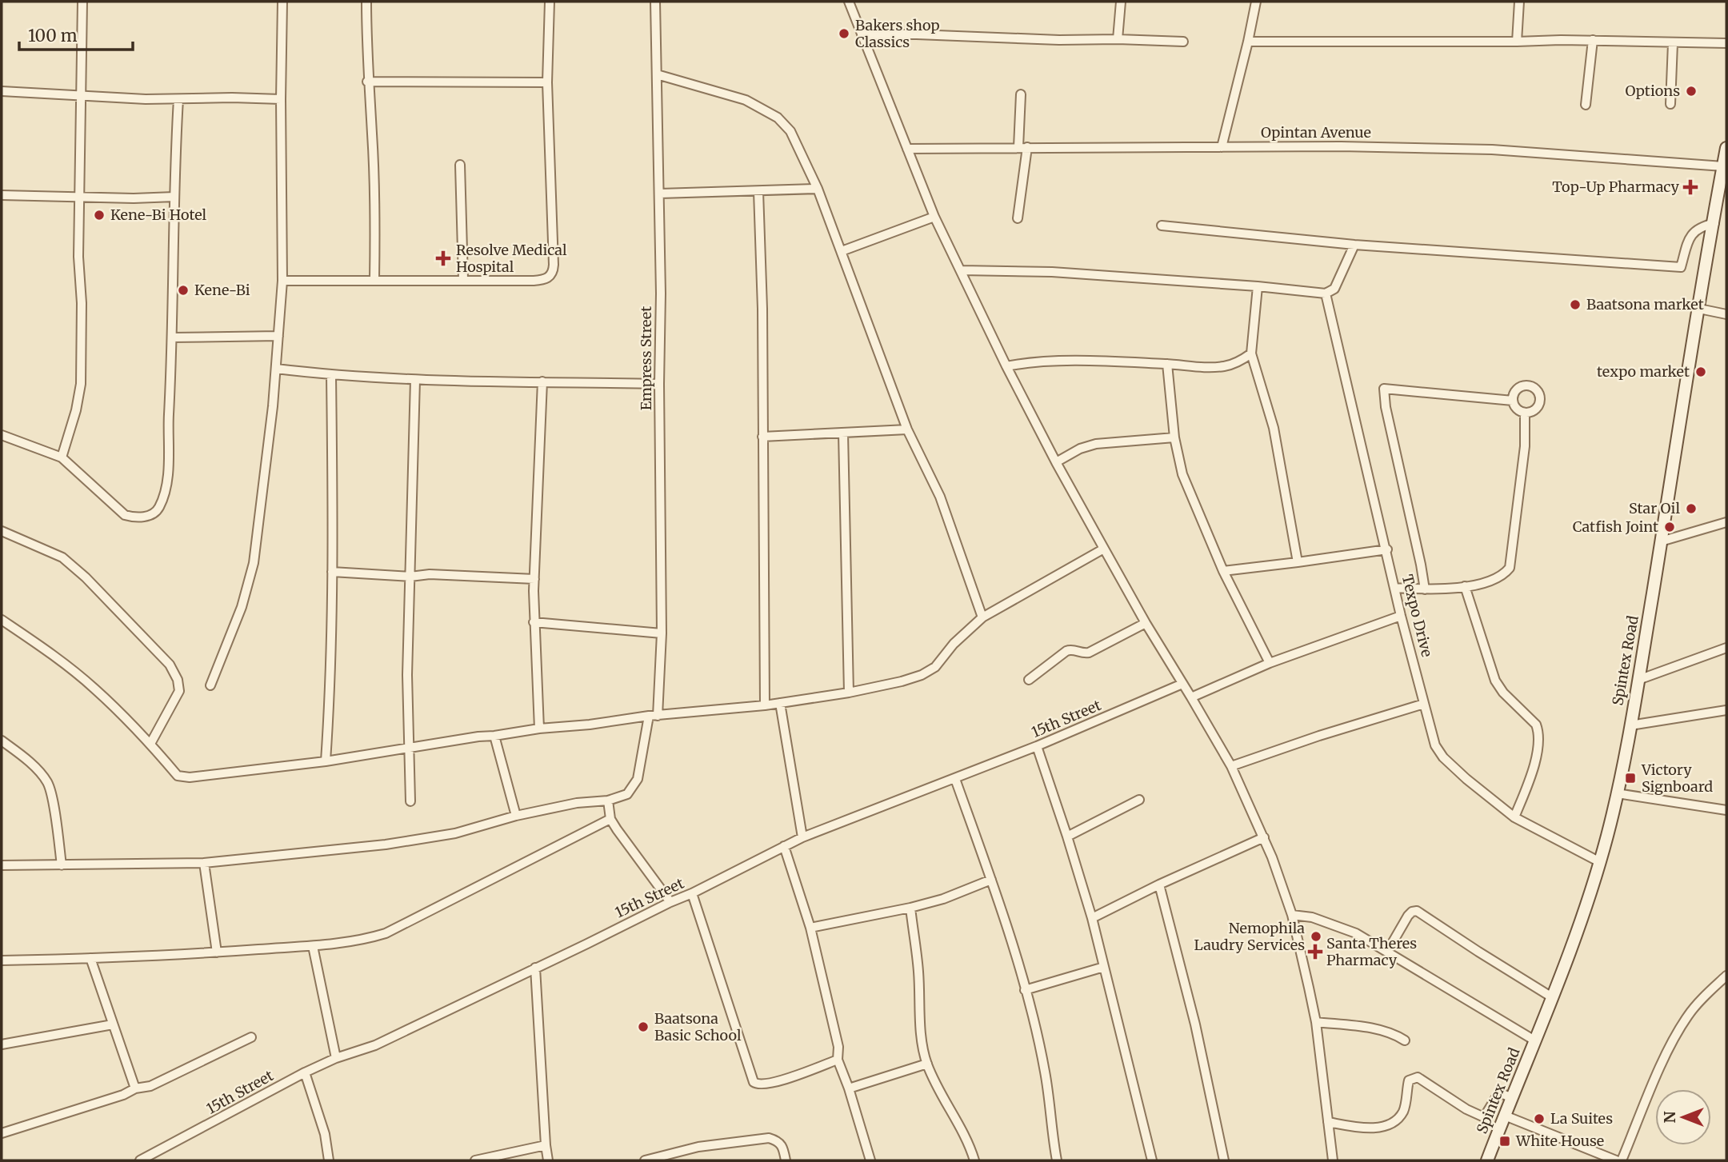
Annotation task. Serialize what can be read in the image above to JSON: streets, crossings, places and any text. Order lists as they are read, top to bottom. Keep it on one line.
{"streets":{"main road":["Spintex Road"],"street":["Opintan Avenue","Empress Street","Texpo Drive","15th Street"]},"crossings":[["Opintan Avenue","Spintex Road"],["Texpo Drive","Spintex Road"]],"places":{"other":["Bakers shop Classics","Options","Kene-Bi Hotel","Kene-Bi","Baatsona market","texpo market","Star Oil","Catfish Joint","Nemophila Laudry Services","Baatsona Basic School","La Suites"],"health":["Top-Up Pharmacy","Resolve Medical Hospital","Santa Theres Pharmacy"],"transit":["Victory Signboard","White House"]},"scale_bar":"100 m","north":"left"}
